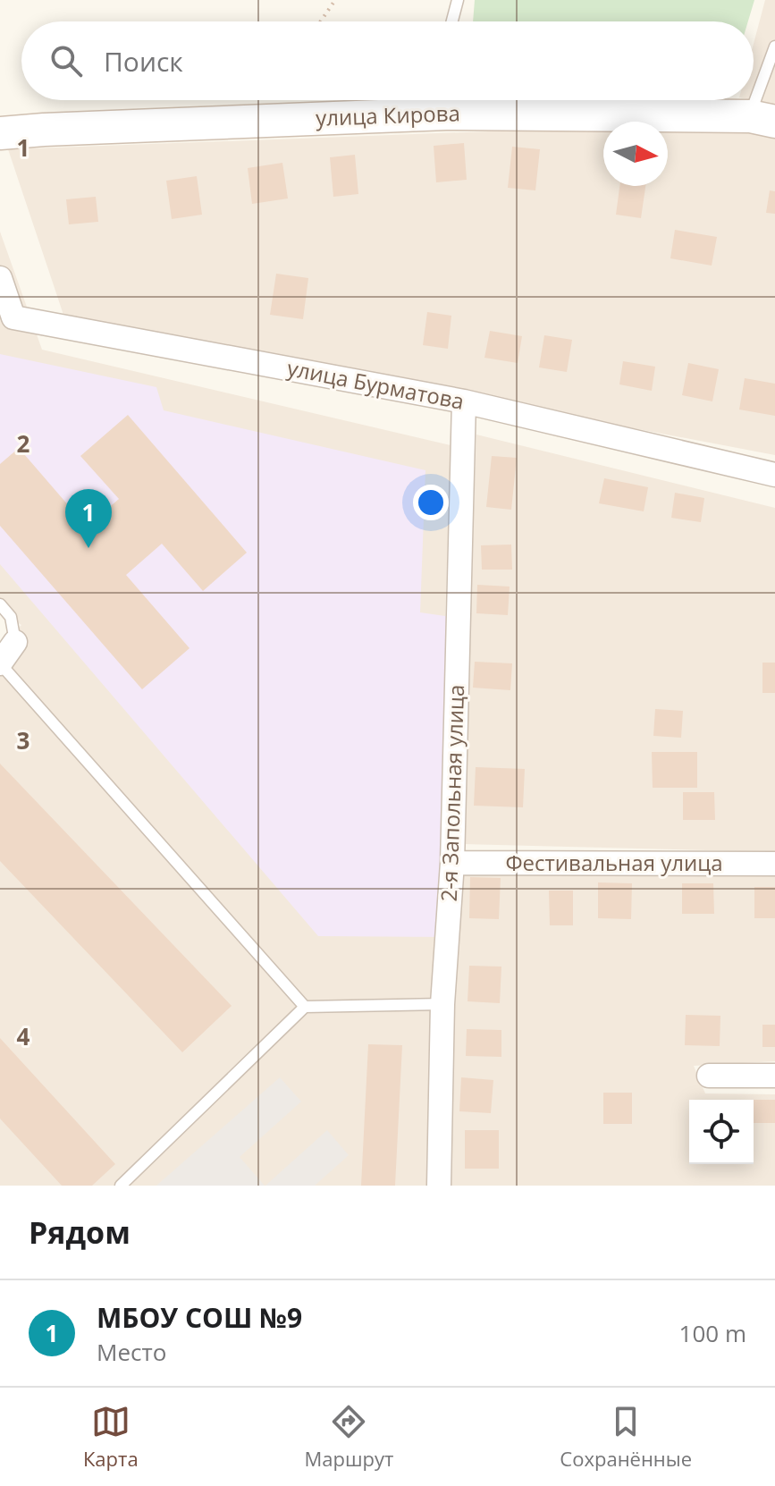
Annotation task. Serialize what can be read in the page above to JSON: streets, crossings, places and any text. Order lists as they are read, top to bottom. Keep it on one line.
{"streets":{"main road":["улица Кирова"],"street":["улица Бурматова","2-я Запольная улица","Фестивальная улица"]},"crossings":[["улица Бурматова","2-я Запольная улица"],["2-я Запольная улица","Фестивальная улица"]],"north":"right","page":{"search":"Поиск","pins":"1","heading":"Рядом","list":[{"mark":"1","name":"МБОУ СОШ №9","note":"Место","value":"100 m"}],"nav":["Карта","Маршрут","Сохранённые"]},"grid":{"rows":["1","2","3","4"]}}
